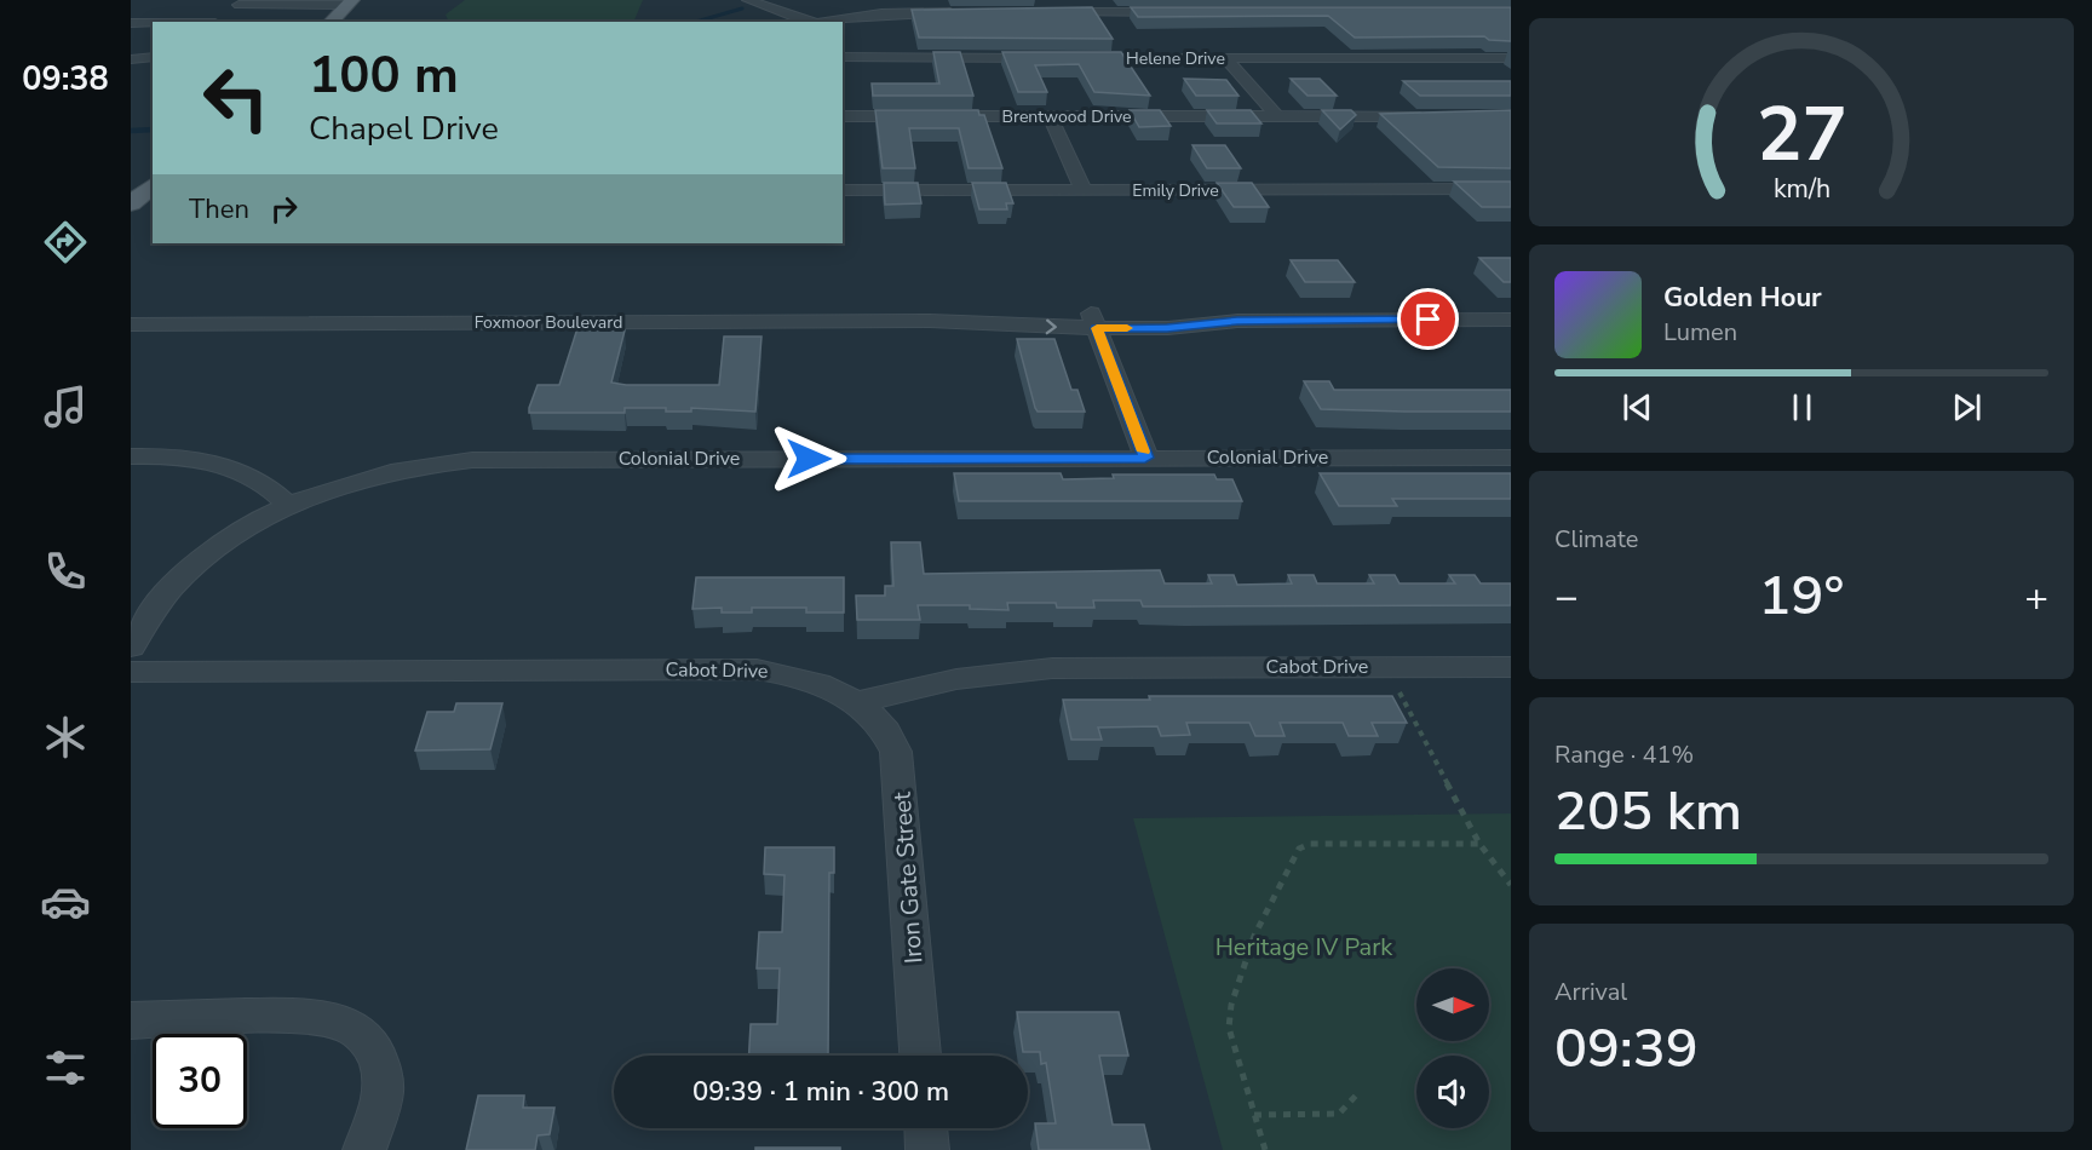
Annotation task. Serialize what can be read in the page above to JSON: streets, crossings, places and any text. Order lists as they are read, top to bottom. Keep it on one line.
{"streets":{"street":["Helene Drive","Brentwood Drive","Emily Drive","Foxmoor Boulevard","Colonial Drive","Cabot Drive","Iron Gate Street"]},"crossings":[["Cabot Drive","Iron Gate Street"]],"parks":["Heritage IV Park"],"north":"right","page":{"tabs":"09:38","turn":["100 m","Chapel Drive"],"then":"Then","song":["Golden Hour","Lumen"],"tile":["Climate",["Range · 41%","205 km"],["Arrival","09:39"]],"heat":["−","19°","+"],"limit":"30","trip":"09:39 · 1 min · 300 m","gauge":["27","km/h"]}}
